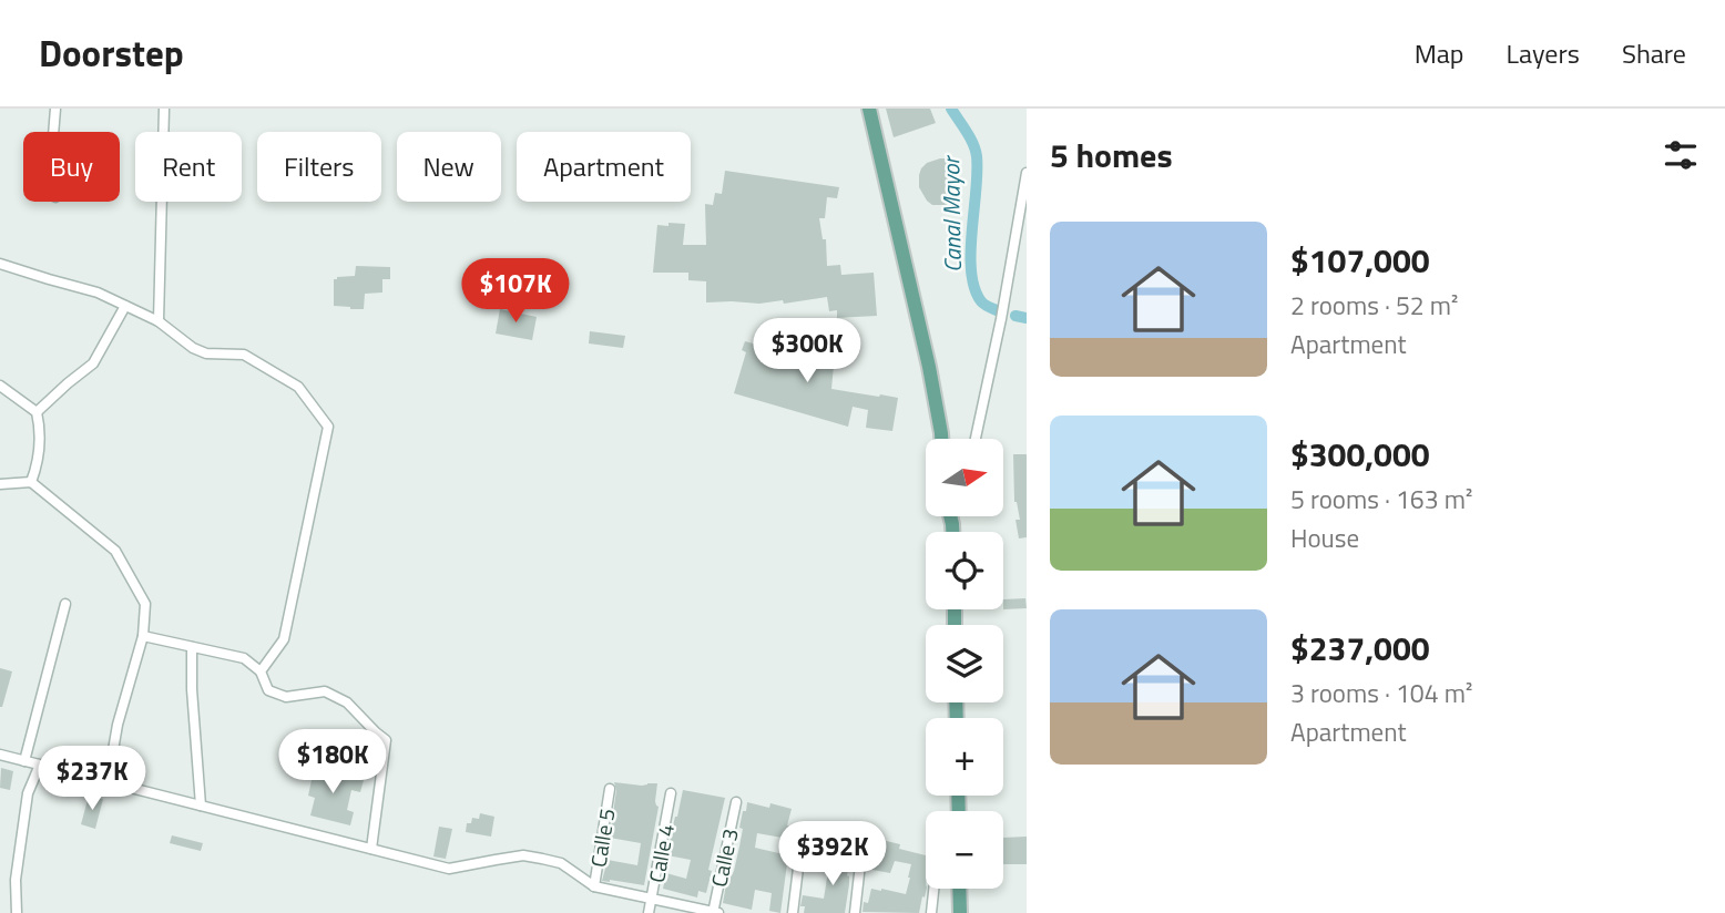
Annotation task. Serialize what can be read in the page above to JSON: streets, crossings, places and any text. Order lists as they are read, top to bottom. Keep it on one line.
{"streets":{"street":["Calle 5","Calle 4","Calle 3"]},"water":["Canal Mayor"],"north":"right","page":{"header":"Doorstep","nav":["Map","Layers","Share"],"heading":"5 homes","chip":["Buy","Rent","Filters","New","Apartment"],"list":[{"name":"$107,000","note":"2 rooms · 52 m² · Apartment"},{"name":"$300,000","note":"5 rooms · 163 m² · House"},{"name":"$237,000","note":"3 rooms · 104 m² · Apartment"}],"price":["$107K","$300K","$180K","$237K","$392K"],"map_buttons":["+","−"]}}
